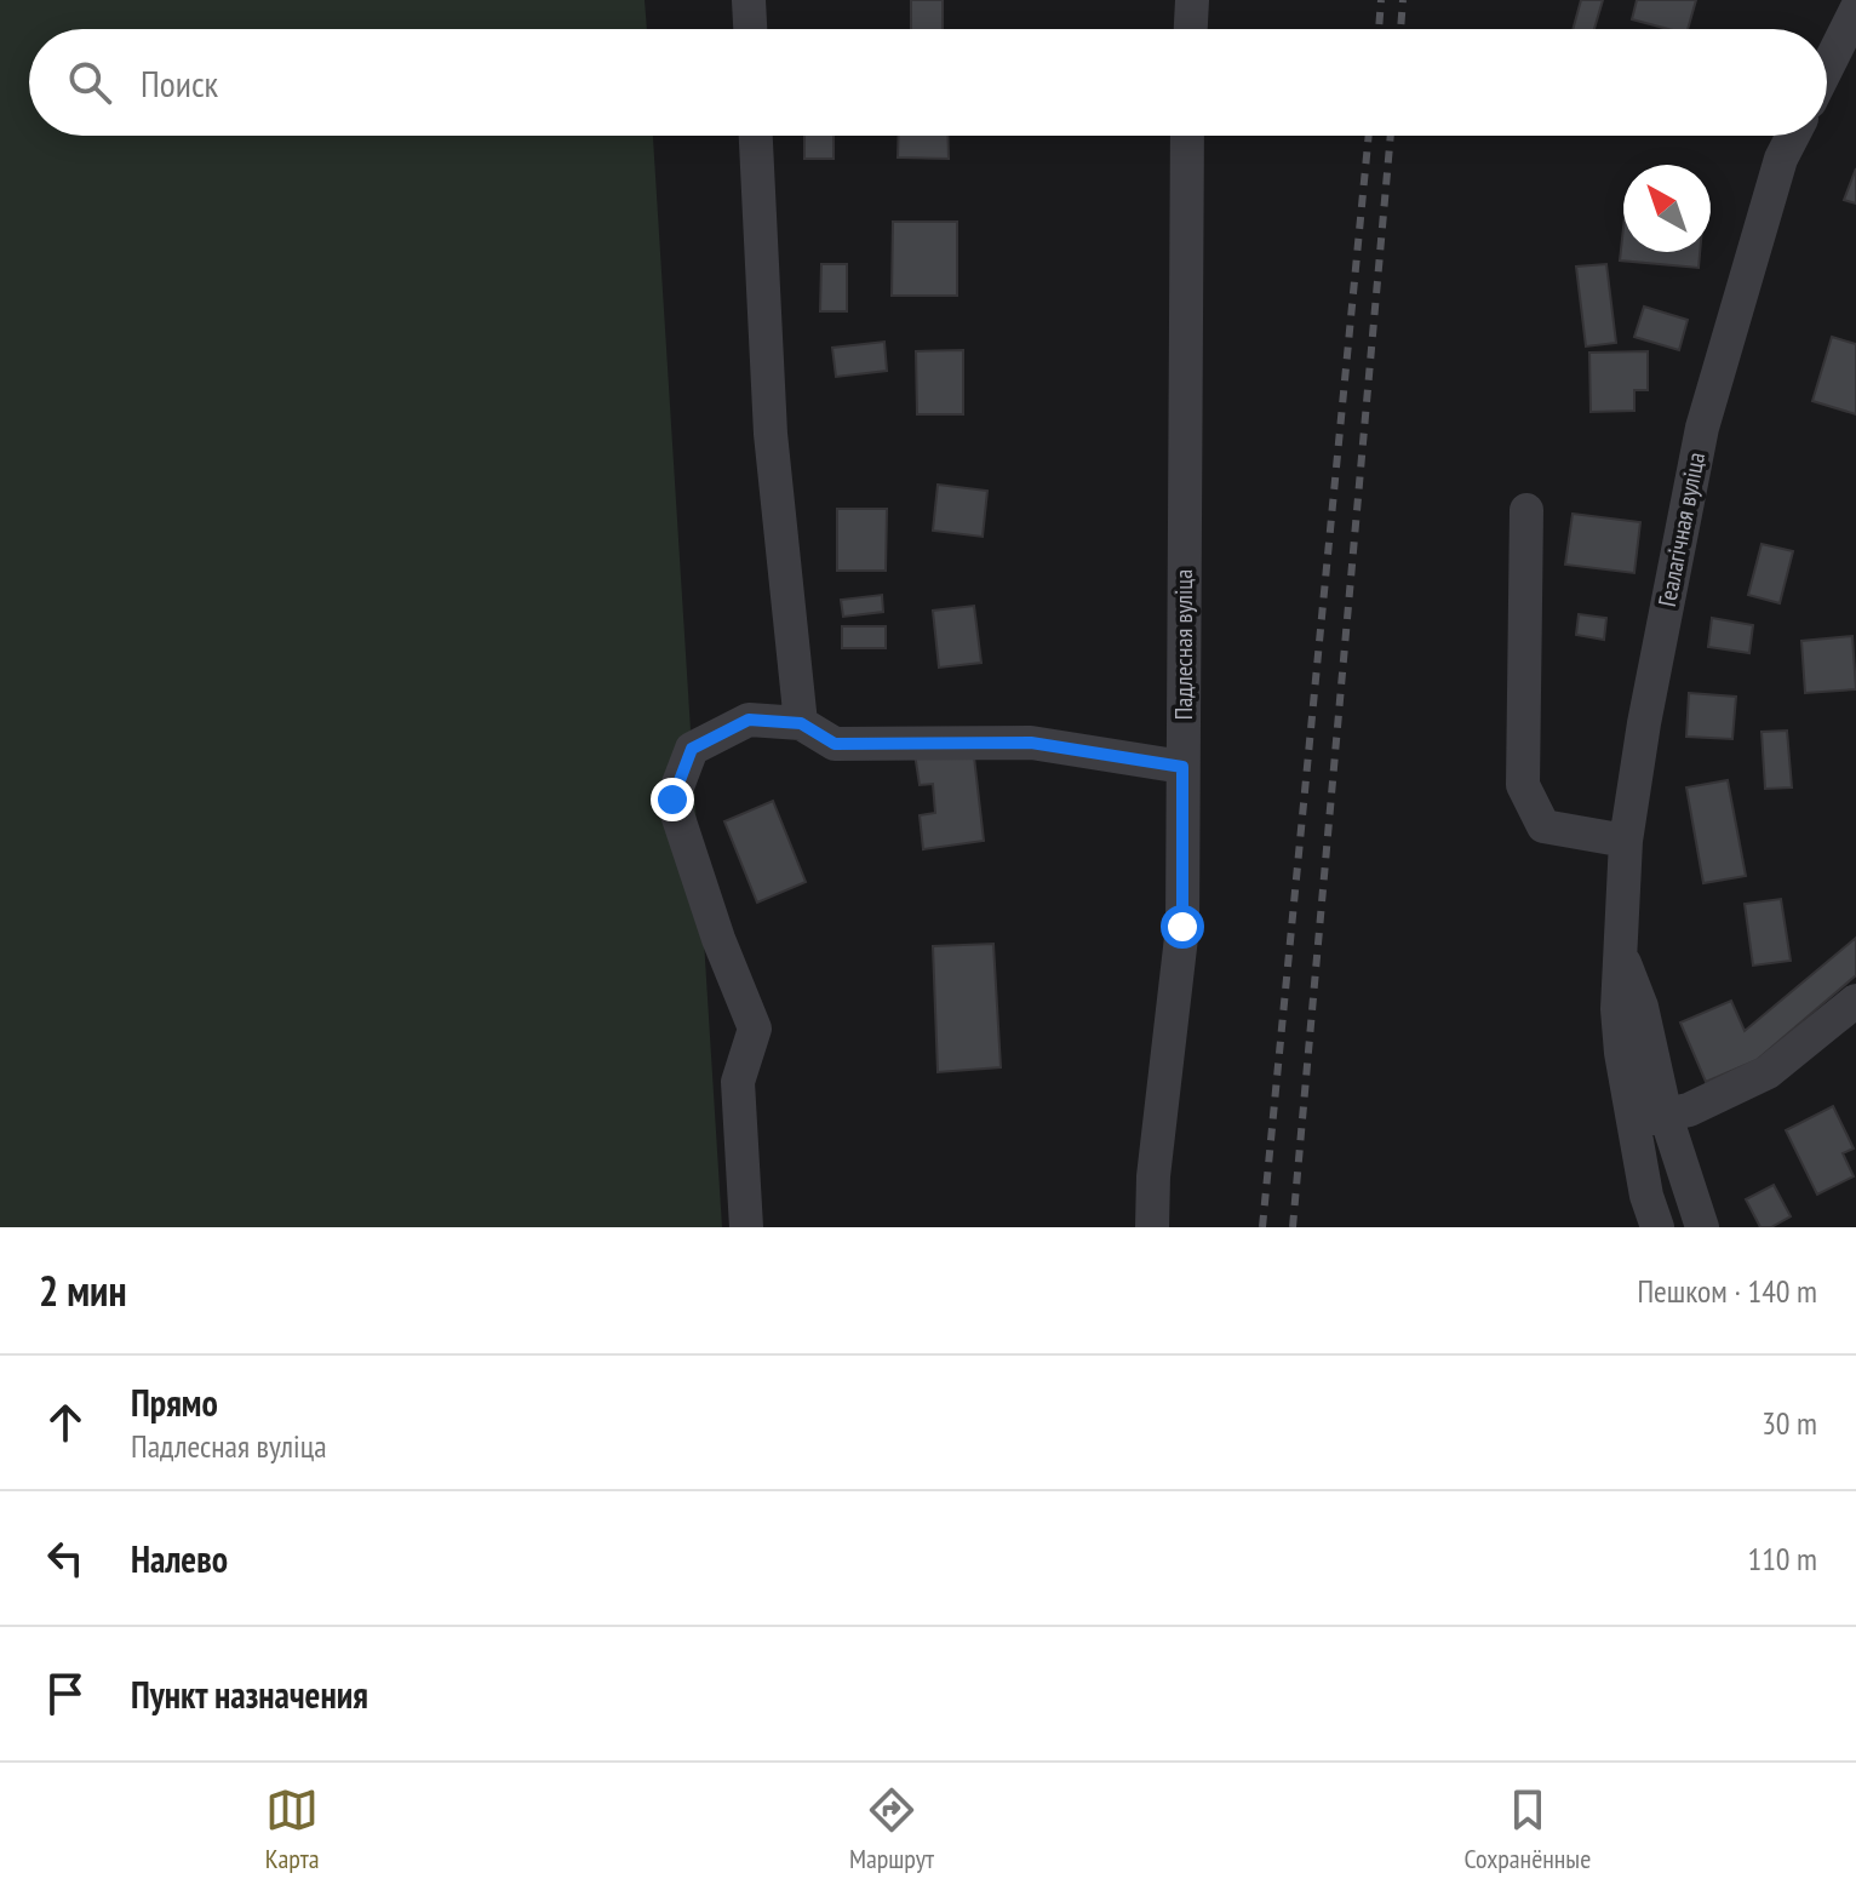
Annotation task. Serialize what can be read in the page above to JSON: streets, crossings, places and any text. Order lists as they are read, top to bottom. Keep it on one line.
{"streets":{"street":["Геалагічная вуліца","Падлесная вуліца"]},"north":"top left","page":{"search":"Поиск","heading":["2 мин","Пешком · 140 m"],"list":[["Прямо","Падлесная вуліца","30 m"],["Налево","110 m"],"Пункт назначения"],"nav":["Карта","Маршрут","Сохранённые"]}}
